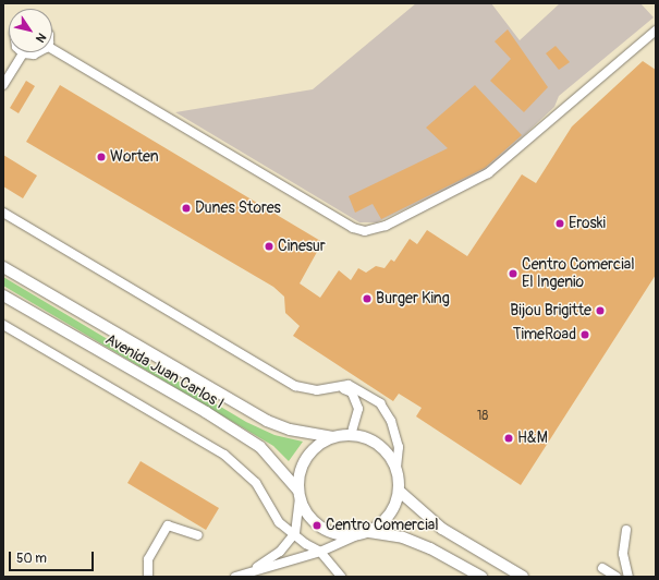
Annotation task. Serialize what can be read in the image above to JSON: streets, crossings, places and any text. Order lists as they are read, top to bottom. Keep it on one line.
{"streets":{"street":["Avenida Juan Carlos I"]},"places":["Worten","Dunes Stores","Eroski","Cinesur","Centro Comercial El Ingenio","Burger King","Bijou Brigitte","TimeRoad","H&M","Centro Comercial"],"house_numbers":["18"],"scale_bar":"50 m","north":"bottom right"}
